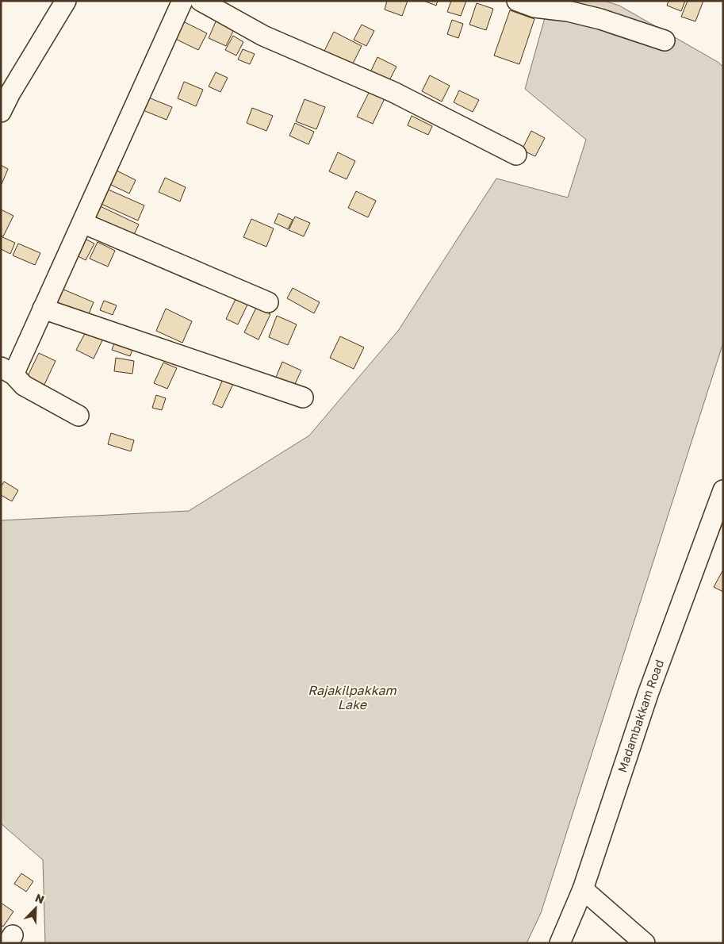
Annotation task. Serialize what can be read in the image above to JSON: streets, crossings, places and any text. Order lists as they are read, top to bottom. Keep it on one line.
{"streets":{"street":["Madambakkam Road"]},"water":["Rajakilpakkam Lake"],"north":"top right"}
